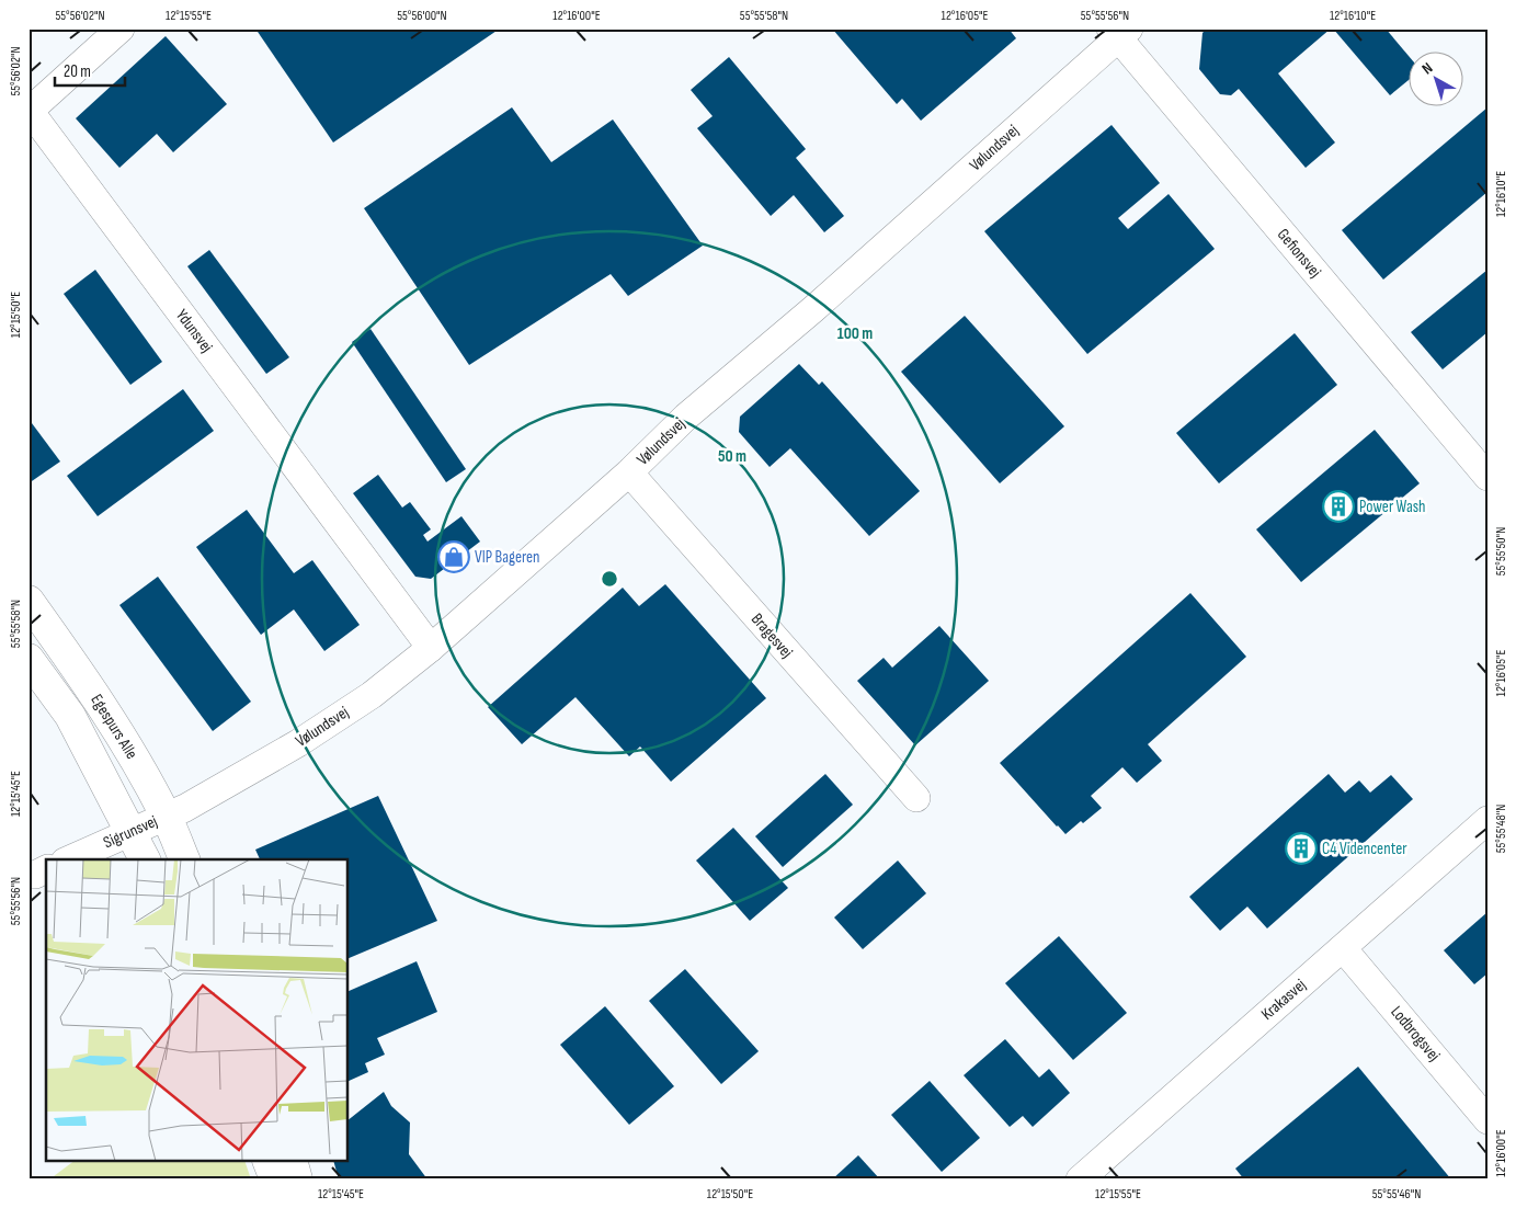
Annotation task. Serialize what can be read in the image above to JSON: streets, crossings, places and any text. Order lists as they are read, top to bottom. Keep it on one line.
{"streets":{"street":["Vølundsvej","Gefionsvej","Ydunsvej","Bragesvej","Egespurs Alle","Sigrunsvej","Krakasvej","Lodbrogsvej"]},"crossings":[["Vølundsvej","Gefionsvej"],["Vølundsvej","Ydunsvej"],["Vølundsvej","Bragesvej"],["Vølundsvej","Egespurs Alle"],["Vølundsvej","Sigrunsvej"],["Egespurs Alle","Sigrunsvej"],["Krakasvej","Lodbrogsvej"]],"places":{"building":["Power Wash","C4 Videncenter"],"shop":["VIP Bageren"]},"scale_bar":"20 m","north":"top left","coordinates":["55°56'02\"N","12°15'55\"E","55°56'00\"N","12°16'00\"E","55°55'58\"N","12°16'05\"E","55°55'56\"N","12°16'10\"E","12°15'50\"E","55°55'50\"N","12°15'45\"E","55°55'48\"N","55°55'46\"N"],"rings":["100 m","50 m"]}
